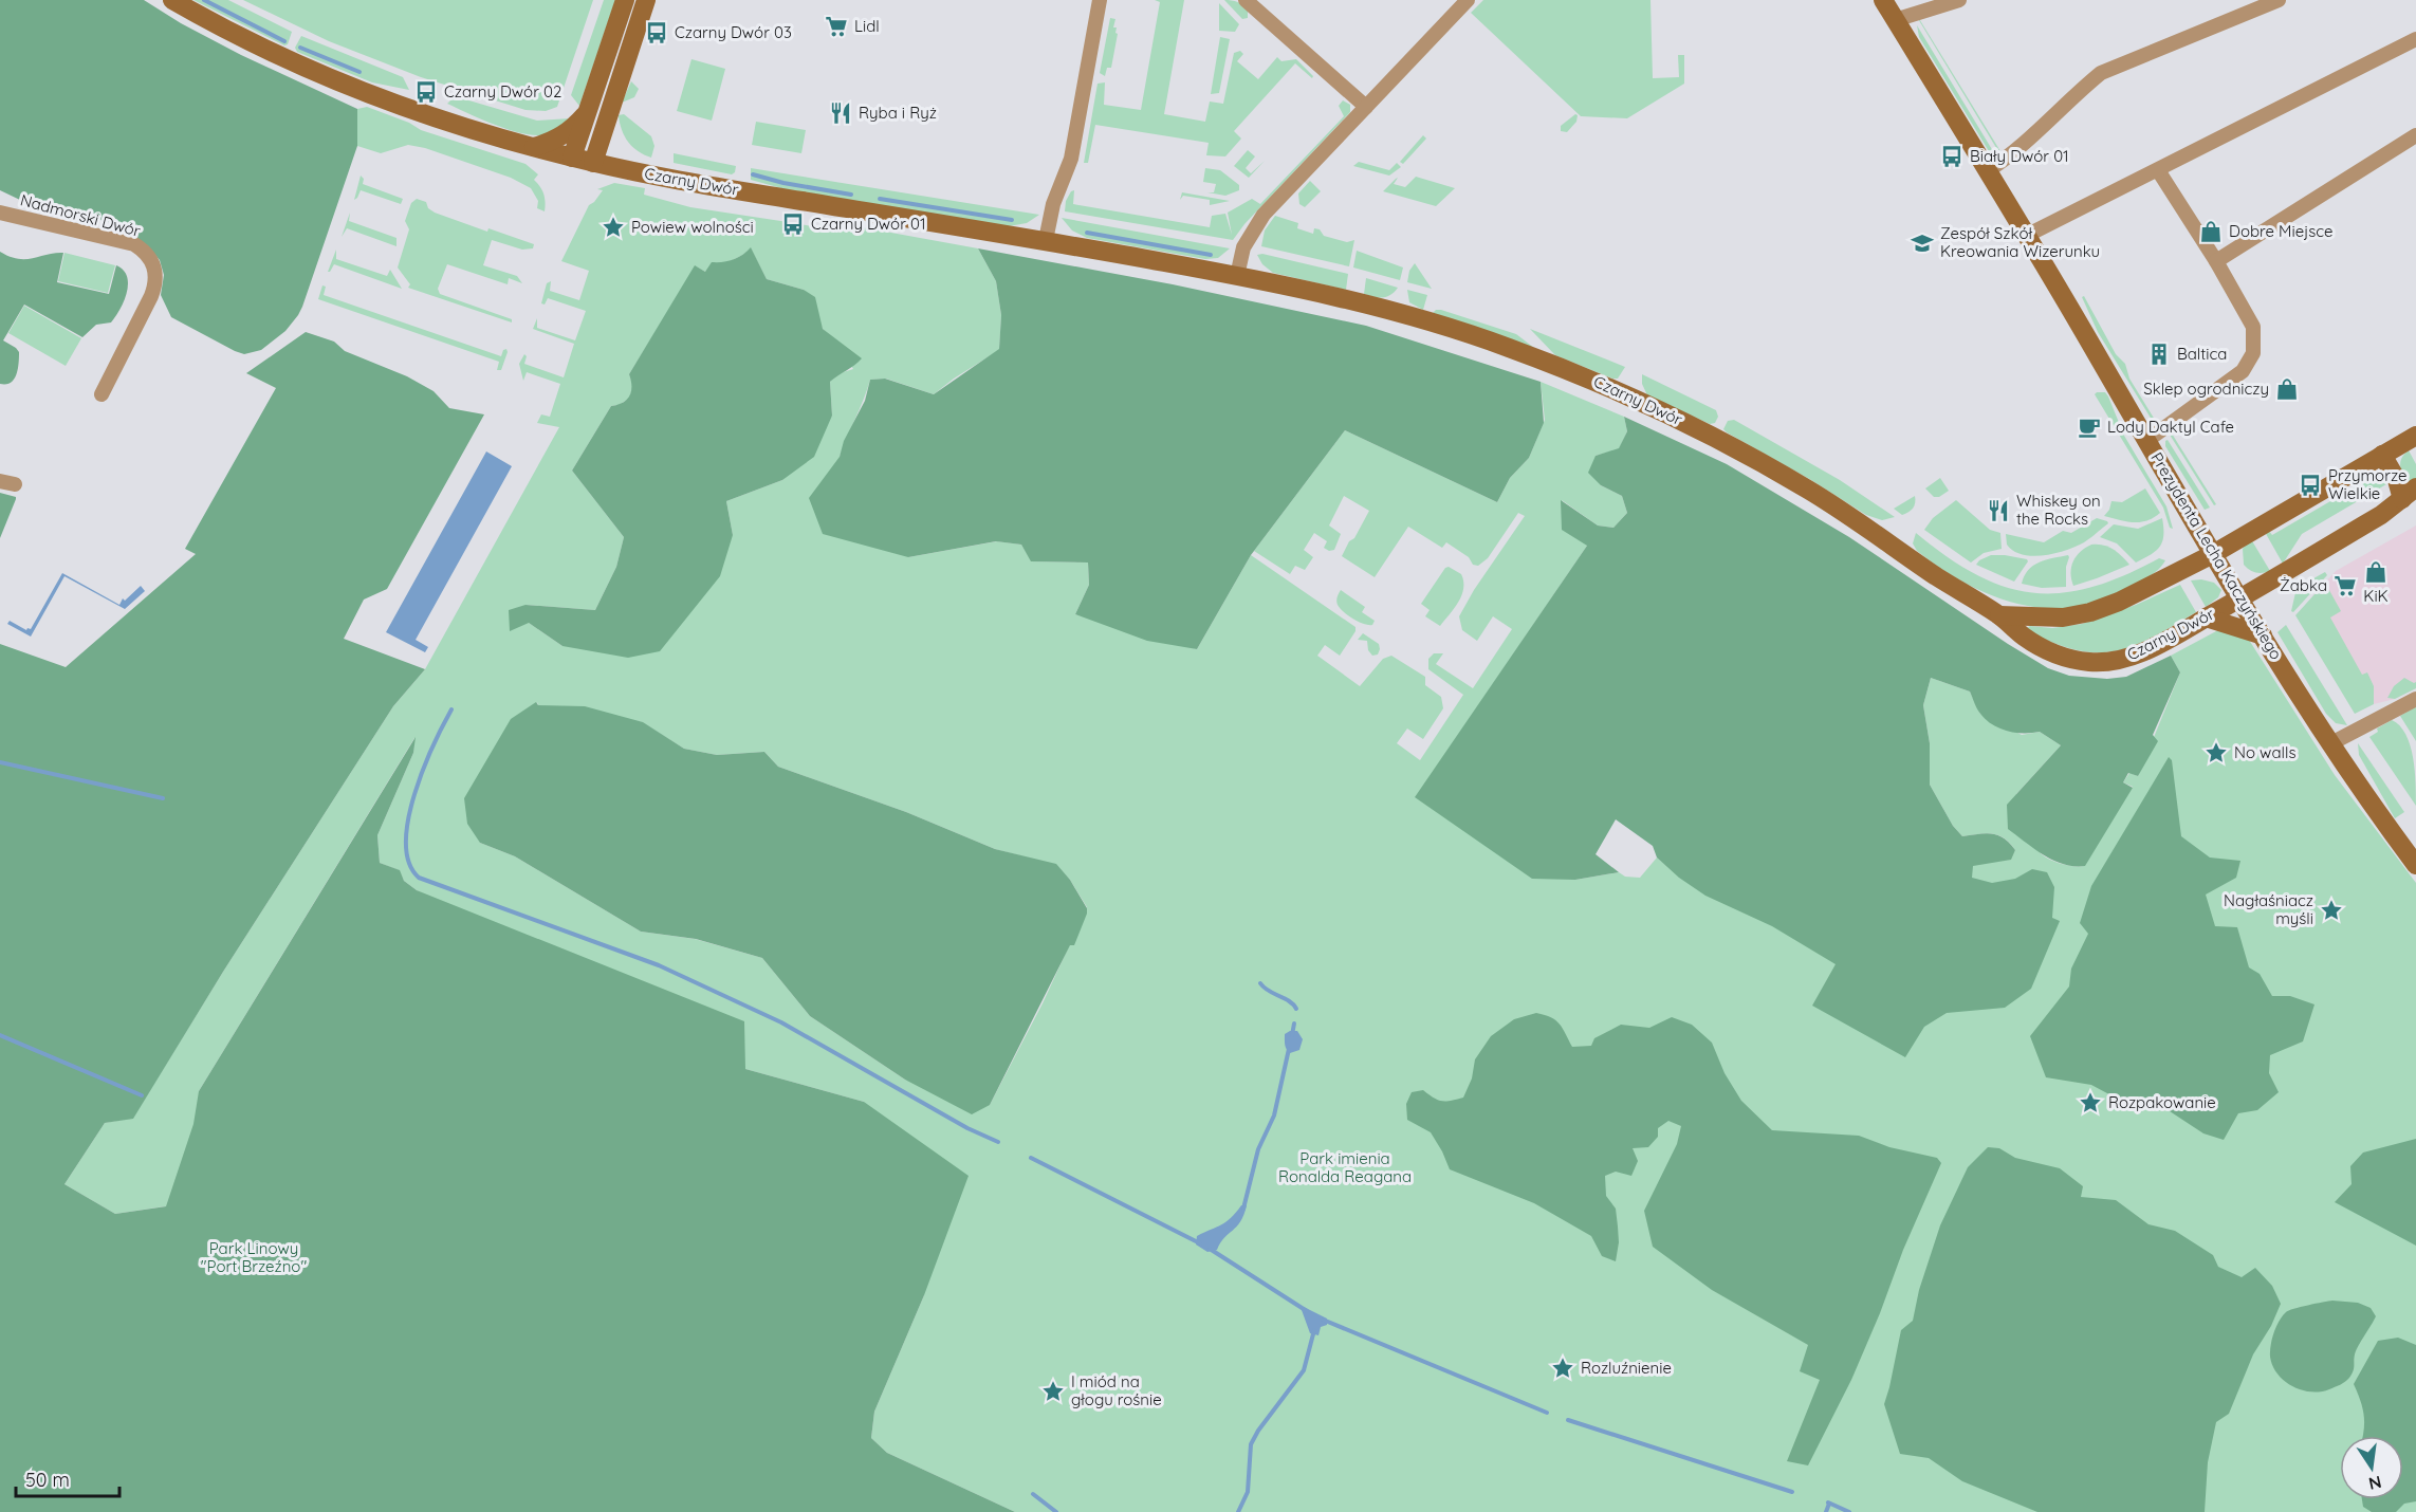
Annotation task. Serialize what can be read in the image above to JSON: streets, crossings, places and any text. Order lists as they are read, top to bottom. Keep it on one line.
{"streets":{"main road":["Czarny Dwór","Prezydenta Lecha Kaczyńskiego"],"street":["Nadmorski Dwór"]},"crossings":[["Czarny Dwór","Prezydenta Lecha Kaczyńskiego"]],"parks":["Park imienia Ronalda Reagana","Park Linowy \"Port Brzeźno\""],"places":{"supermarket":["Lidl","Żabka"],"bus stop":["Czarny Dwór 03","Czarny Dwór 02","Biały Dwór 01","Czarny Dwór 01","Przymorze Wielkie"],"restaurant":["Ryba i Ryż","Whiskey on the Rocks"],"place":["Powiew wolności","No walls","Nagłaśniacz myśli","Rozpakowanie","Rozluźnienie","I miód na głogu rośnie"],"shop":["Dobre Miejsce","Sklep ogrodniczy","KiK"],"school or university":["Zespół Szkół Kreowania Wizerunku"],"building":["Baltica"],"cafe":["Lody Daktyl Cafe"]},"scale_bar":"50 m","north":"bottom"}
